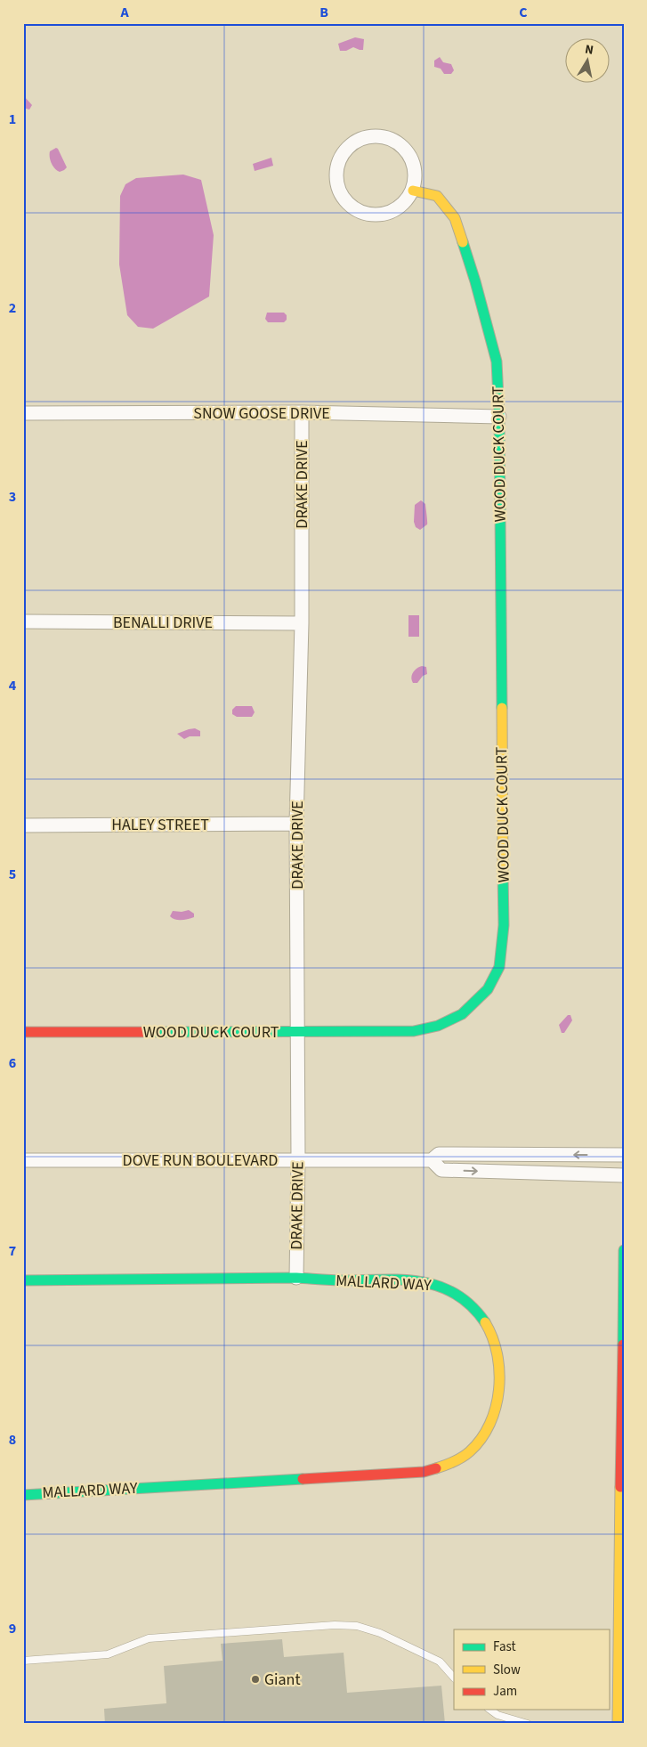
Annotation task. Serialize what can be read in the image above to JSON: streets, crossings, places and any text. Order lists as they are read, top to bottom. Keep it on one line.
{"streets":{"street":["SNOW GOOSE DRIVE","WOOD DUCK COURT","DRAKE DRIVE","BENALLI DRIVE","HALEY STREET","DOVE RUN BOULEVARD","MALLARD WAY"]},"crossings":[["SNOW GOOSE DRIVE","WOOD DUCK COURT"],["SNOW GOOSE DRIVE","DRAKE DRIVE"],["WOOD DUCK COURT","DRAKE DRIVE"],["DRAKE DRIVE","BENALLI DRIVE"],["DRAKE DRIVE","HALEY STREET"],["DRAKE DRIVE","DOVE RUN BOULEVARD"],["DRAKE DRIVE","MALLARD WAY"]],"places":["Giant"],"legend":["Fast","Slow","Jam"],"north":"top","grid":{"columns":["A","B","C"],"rows":["1","2","3","4","5","6","7","8","9"]}}
